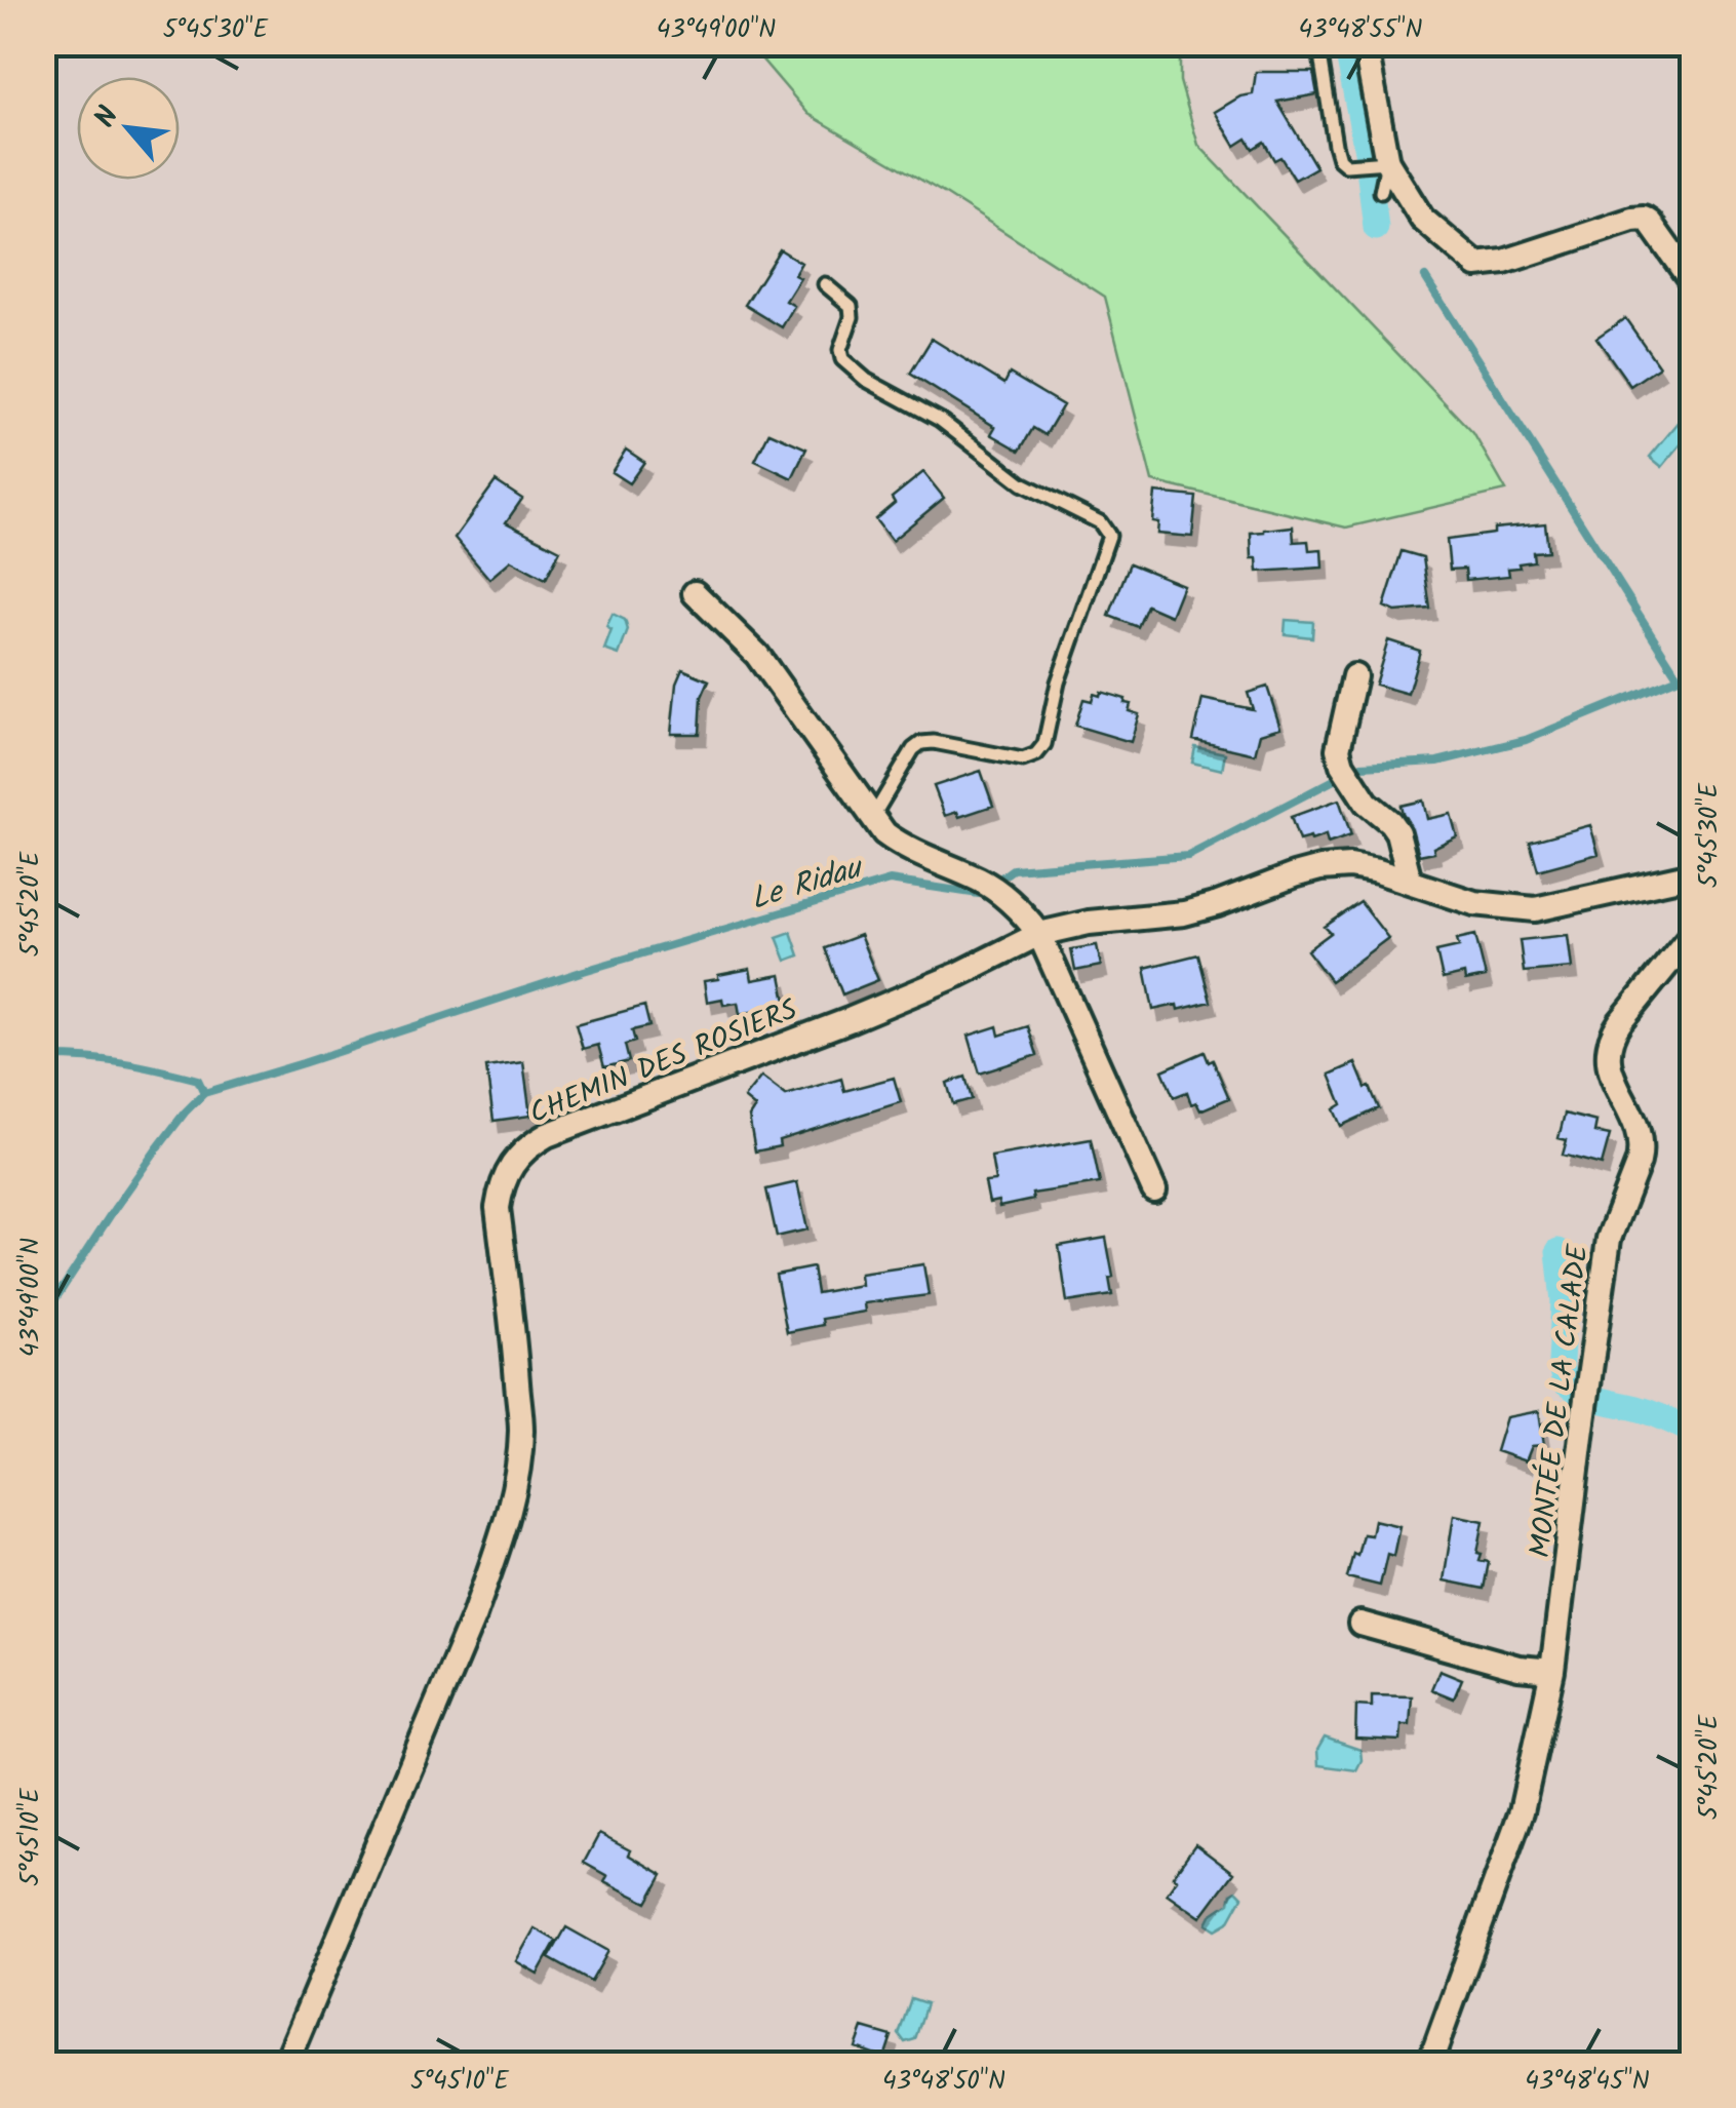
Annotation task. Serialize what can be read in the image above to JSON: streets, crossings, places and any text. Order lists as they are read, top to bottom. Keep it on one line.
{"streets":{"street":["CHEMIN DES ROSIERS","MONTÉE DE LA CALADE"]},"water":["Le Ridau"],"north":"top left","coordinates":["5°45'30\"E","43°49'00\"N","43°48'55\"N","5°45'20\"E","5°45'10\"E","43°48'50\"N","43°48'45\"N"]}
